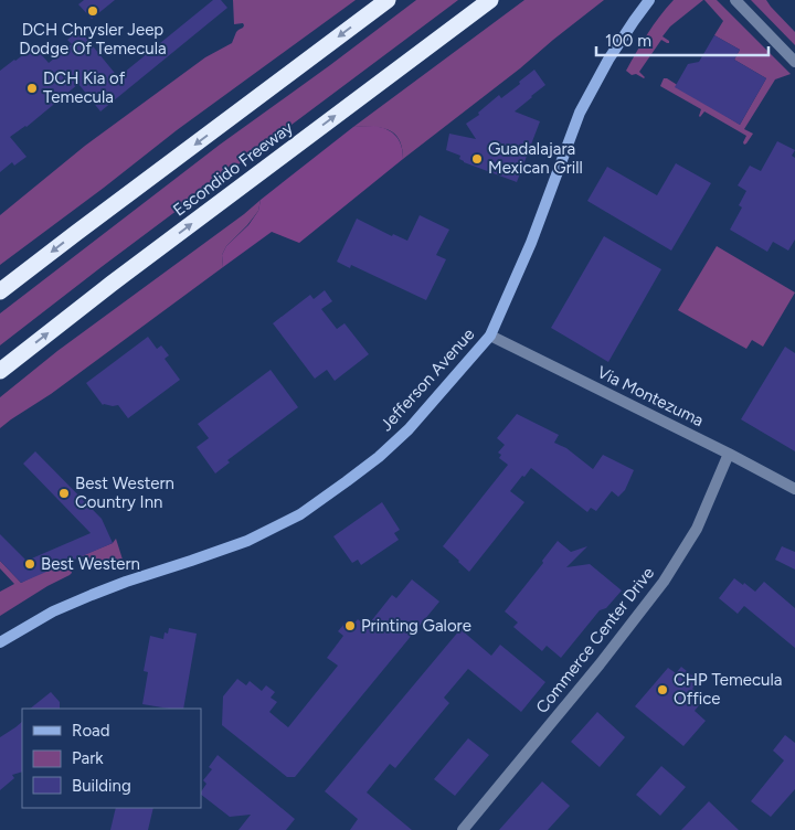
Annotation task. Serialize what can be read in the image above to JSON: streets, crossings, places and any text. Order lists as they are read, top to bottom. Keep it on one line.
{"streets":{"highway":["Escondido Freeway"],"main road":["Jefferson Avenue"],"street":["Via Montezuma","Commerce Center Drive"]},"crossings":[["Jefferson Avenue","Via Montezuma"],["Via Montezuma","Commerce Center Drive"]],"places":["DCH Chrysler Jeep Dodge Of Temecula","DCH Kia of Temecula","Guadalajara Mexican Grill","Best Western Country Inn","Best Western","Printing Galore","CHP Temecula Office"],"legend":["Road","Park","Building"],"scale_bar":"100 m"}
